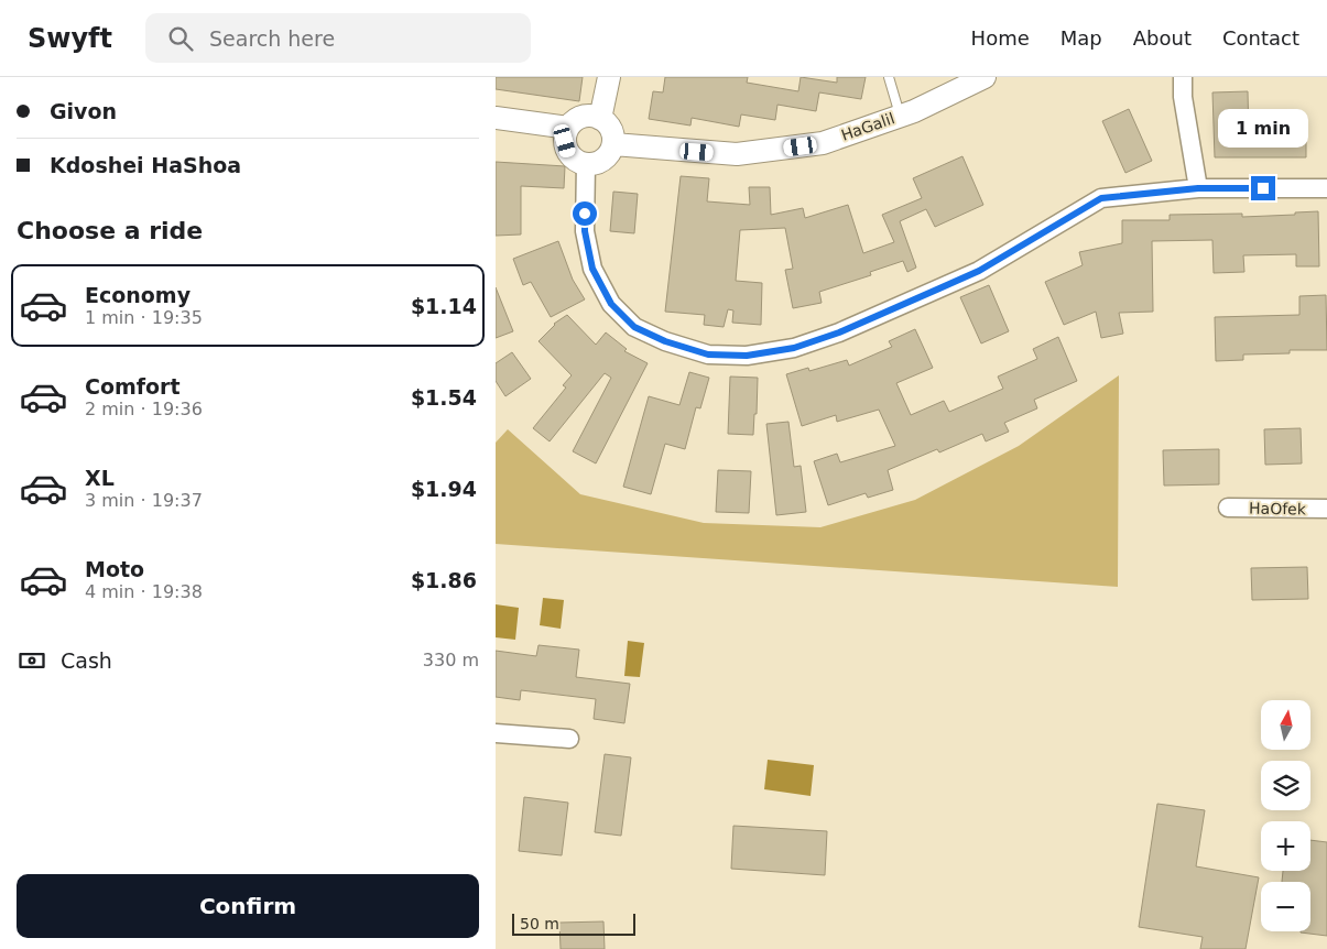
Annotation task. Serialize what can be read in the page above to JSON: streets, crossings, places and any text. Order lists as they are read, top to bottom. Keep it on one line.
{"streets":{"street":["HaGalil","HaOfek"]},"scale_bar":"50 m","north":"top","page":{"header":"Swyft","search":"Search here","nav":["Home","Map","About","Contact"],"banner":["Givon","Kdoshei HaShoa"],"bubble":"1 min","heading":"Choose a ride","list":[{"name":"Economy","note":"1 min · 19:35","value":"$1.14"},{"name":"Comfort","note":"2 min · 19:36","value":"$1.54"},{"name":"XL","note":"3 min · 19:37","value":"$1.94"},{"name":"Moto","note":"4 min · 19:38","value":"$1.86"}],"pay":["Cash","330 m"],"map_buttons":["+","−"],"buttons":"Confirm","scale":"50 m"}}
